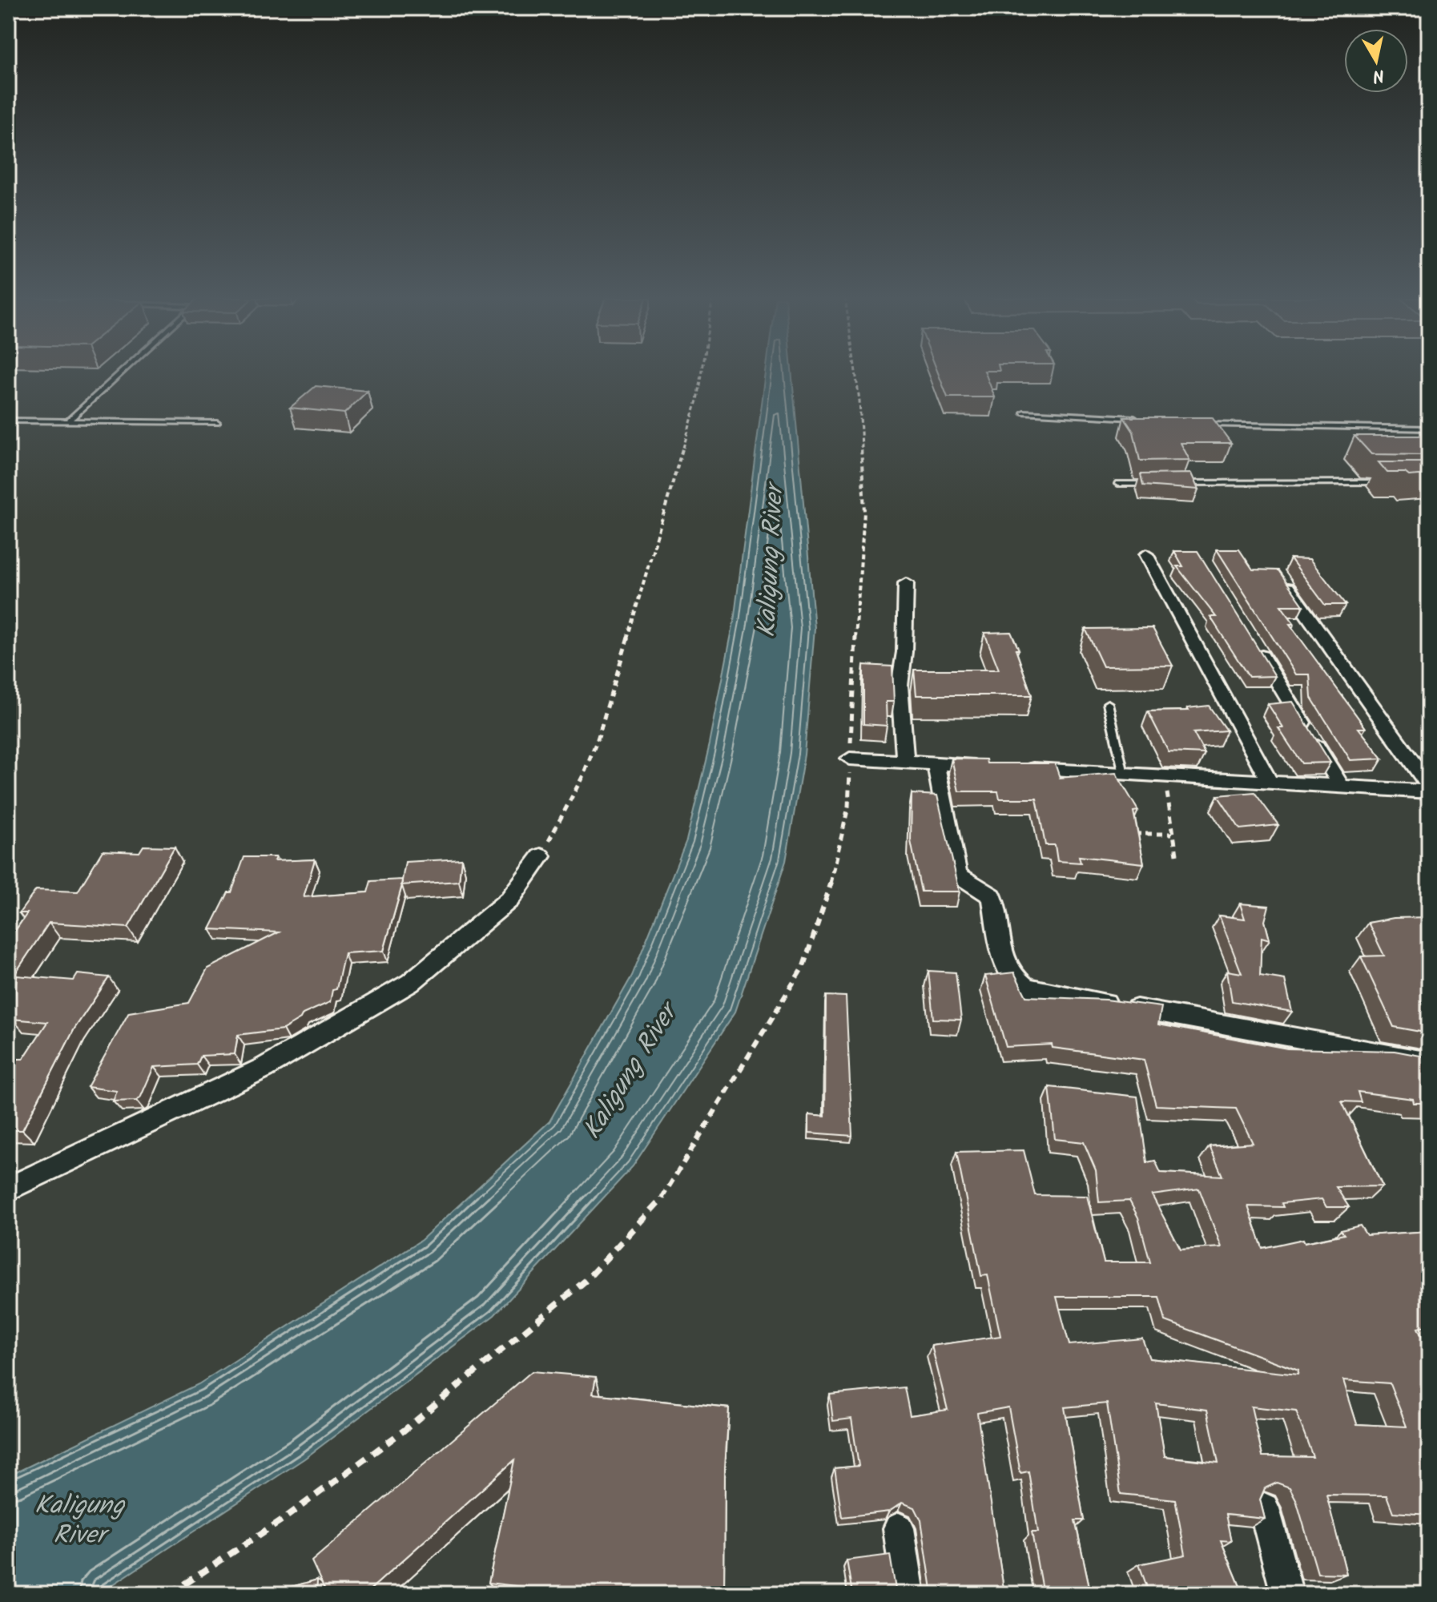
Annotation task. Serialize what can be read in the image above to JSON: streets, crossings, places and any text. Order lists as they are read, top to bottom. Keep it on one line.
{"water":["Kaligung River"],"north":"bottom"}
